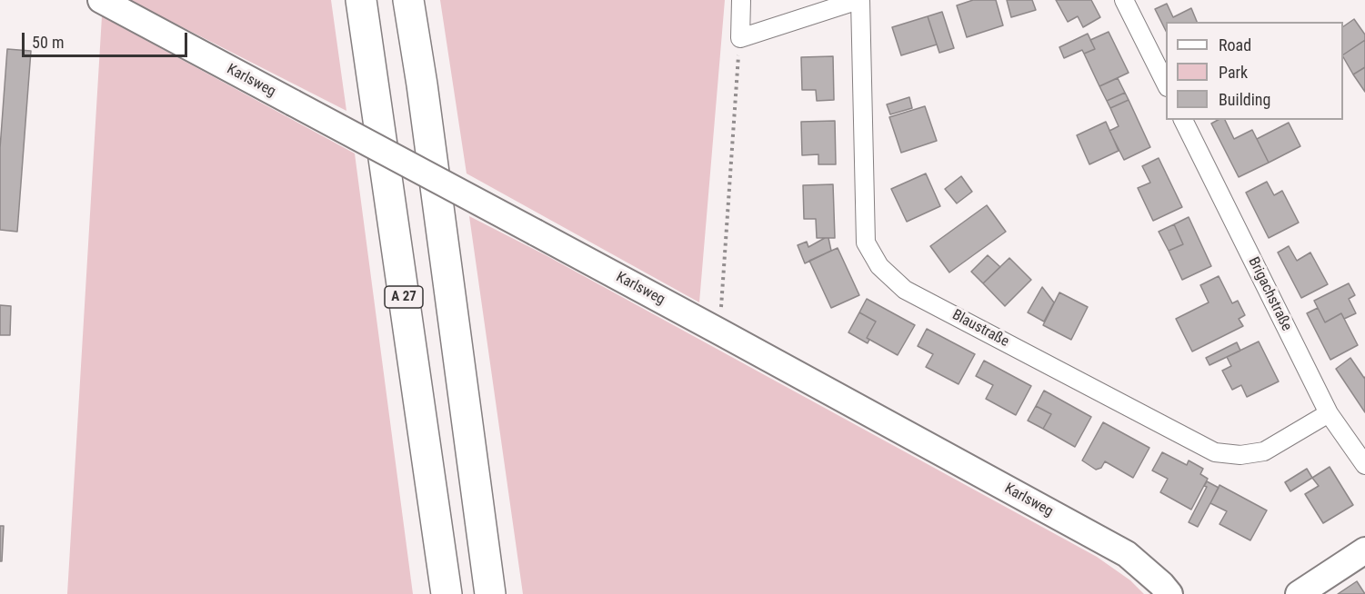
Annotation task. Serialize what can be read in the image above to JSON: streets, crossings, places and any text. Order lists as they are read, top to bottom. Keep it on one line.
{"streets":{"highway":["A 27"],"street":["Karlsweg","Brigachstraße","Blaustraße"]},"crossings":[["Brigachstraße","Blaustraße"]],"legend":["Road","Park","Building"],"scale_bar":"50 m"}
